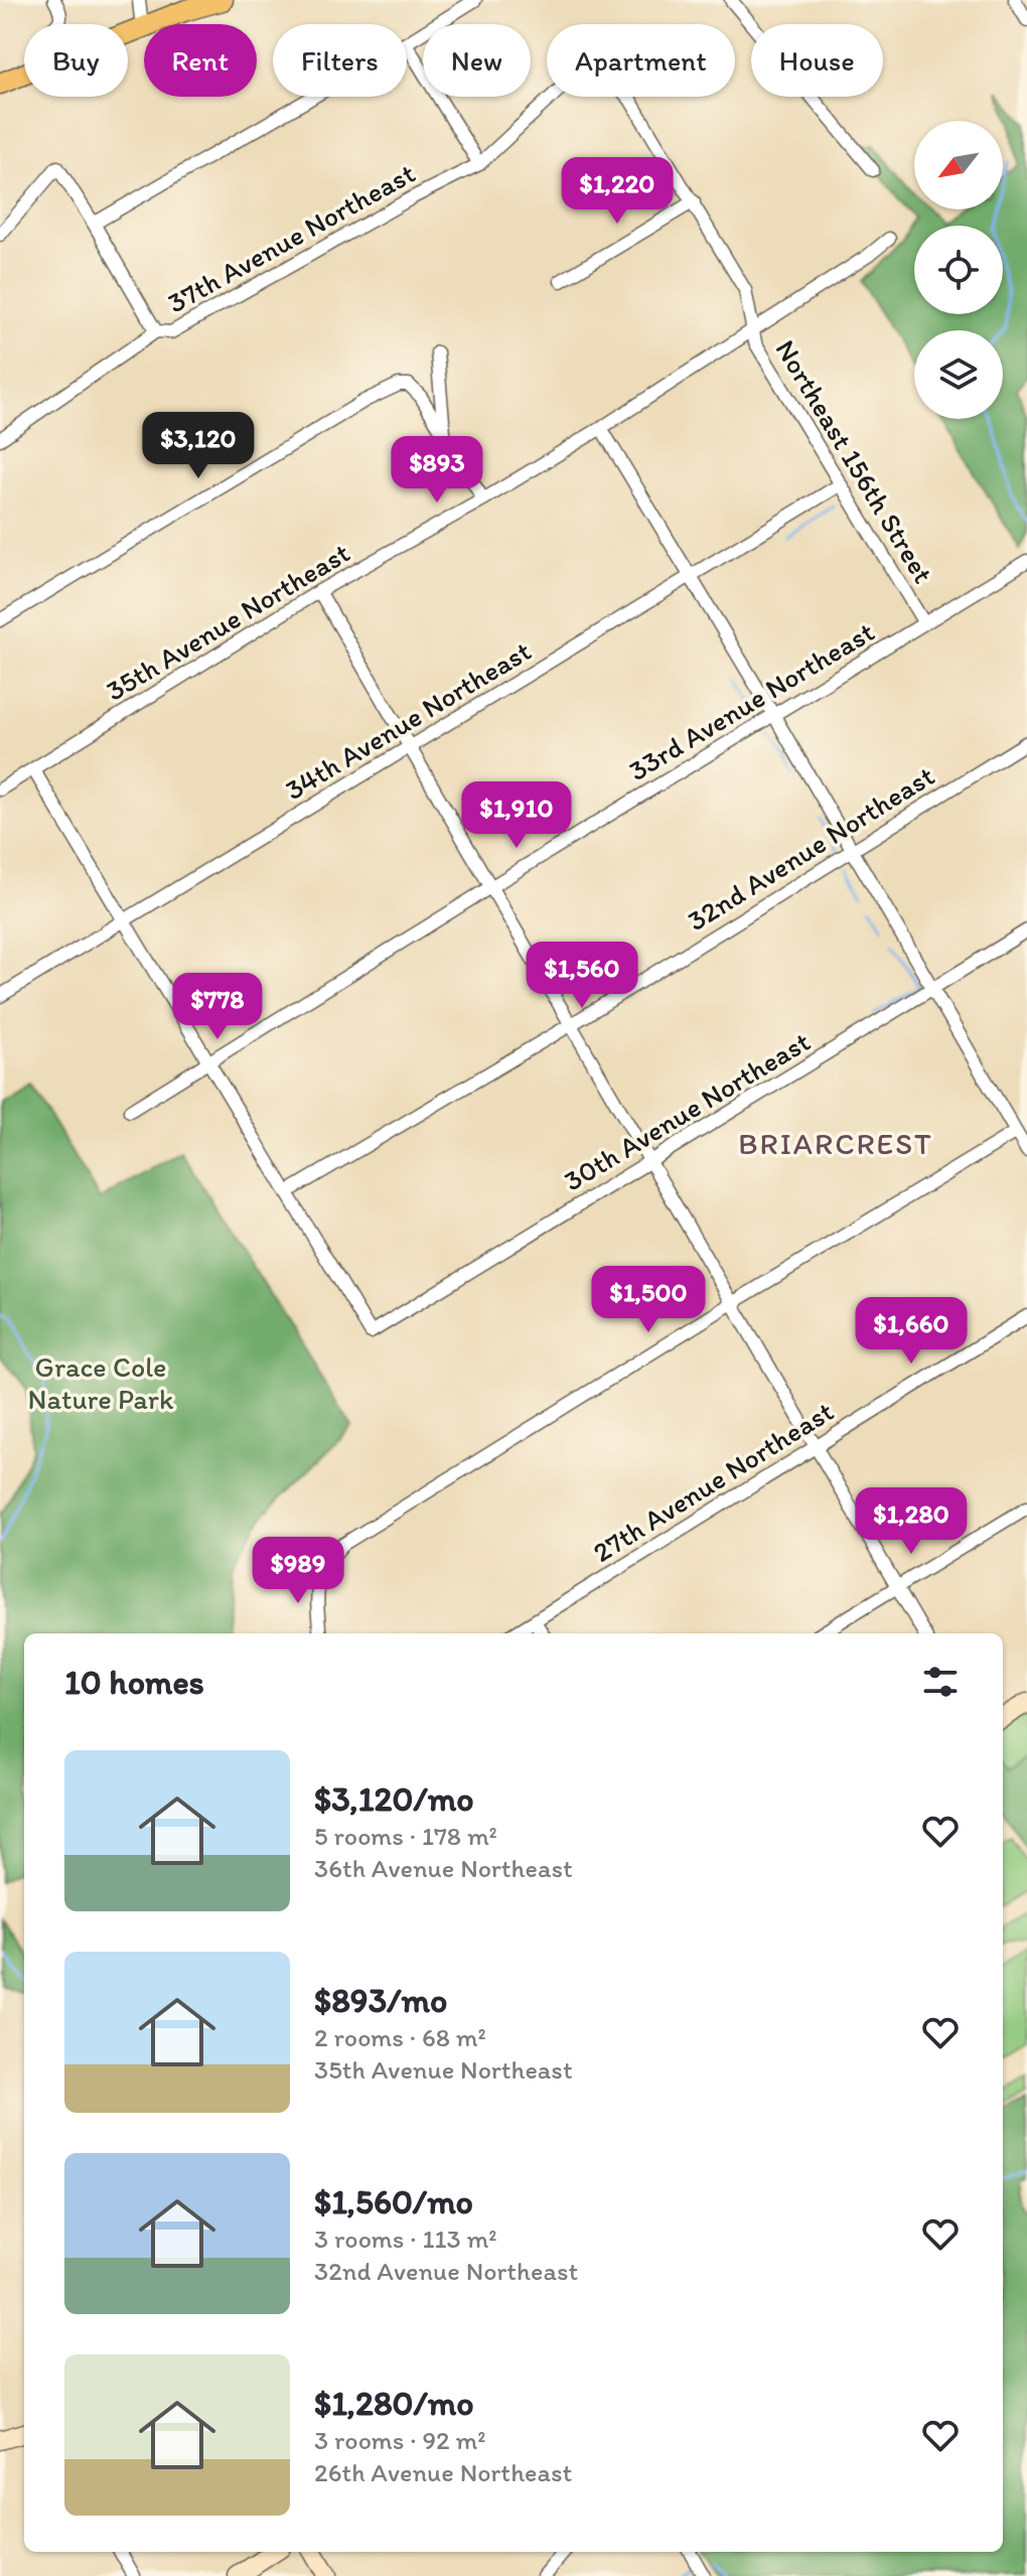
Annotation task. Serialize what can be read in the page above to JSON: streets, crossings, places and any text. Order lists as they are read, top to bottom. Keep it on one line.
{"streets":{"street":["37th Avenue Northeast","Northeast 156th Street","35th Avenue Northeast","33rd Avenue Northeast","34th Avenue Northeast","32nd Avenue Northeast","30th Avenue Northeast","27th Avenue Northeast"]},"crossings":[["Northeast 156th Street","35th Avenue Northeast"],["Northeast 156th Street","33rd Avenue Northeast"],["Northeast 156th Street","34th Avenue Northeast"],["32nd Avenue Northeast","30th Avenue Northeast"]],"districts":["BRIARCREST"],"parks":["Grace Cole Nature Park"],"north":"bottom left","page":{"chip":["Buy","Rent","Filters","New","Apartment","House"],"price":["$1,220","$3,120","$893","$1,910","$1,560","$778","$1,500","$1,660","$1,280","$989"],"heading":"10 homes","list":[{"name":"$3,120/mo","note":"5 rooms · 178 m² · 36th Avenue Northeast"},{"name":"$893/mo","note":"2 rooms · 68 m² · 35th Avenue Northeast"},{"name":"$1,560/mo","note":"3 rooms · 113 m² · 32nd Avenue Northeast"},{"name":"$1,280/mo","note":"3 rooms · 92 m² · 26th Avenue Northeast"}]}}
